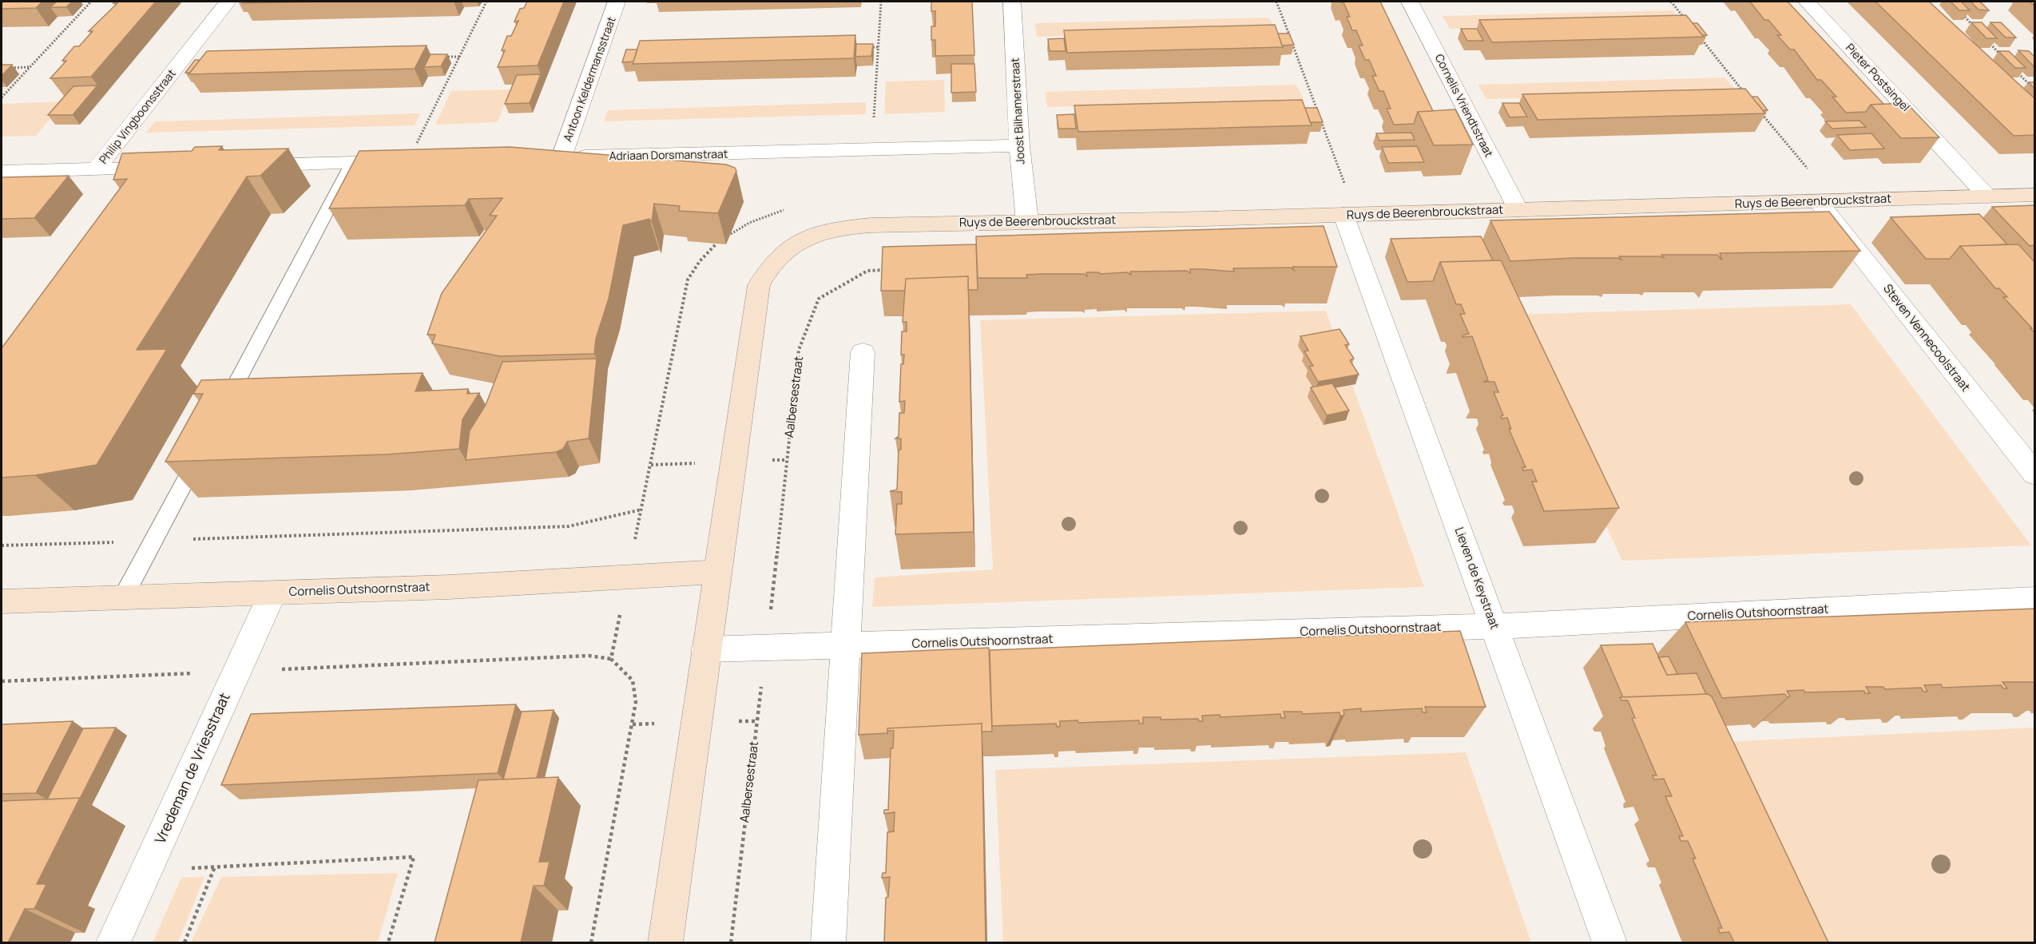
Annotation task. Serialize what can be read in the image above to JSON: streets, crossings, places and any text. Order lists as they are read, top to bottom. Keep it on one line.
{"streets":{"street":["Pieter Postsingel","Antoon Keldermansstraat","Cornelis Vriendtstraat","Joost Bilhamerstraat","Philip Vingboonsstraat","Adriaan Dorsmanstraat","Ruys de Beerenbrouckstraat","Steven Vennecoolstraat","Lieven de Keystraat","Cornelis Outshoornstraat","Vredeman de Vriesstraat"],"path":["Aalbersestraat"]},"crossings":[["Pieter Postsingel","Ruys de Beerenbrouckstraat"],["Antoon Keldermansstraat","Adriaan Dorsmanstraat"],["Cornelis Vriendtstraat","Ruys de Beerenbrouckstraat"],["Joost Bilhamerstraat","Adriaan Dorsmanstraat"],["Joost Bilhamerstraat","Ruys de Beerenbrouckstraat"],["Ruys de Beerenbrouckstraat","Steven Vennecoolstraat"],["Ruys de Beerenbrouckstraat","Lieven de Keystraat"],["Ruys de Beerenbrouckstraat","Cornelis Outshoornstraat"],["Aalbersestraat","Cornelis Outshoornstraat"],["Lieven de Keystraat","Cornelis Outshoornstraat"],["Cornelis Outshoornstraat","Vredeman de Vriesstraat"]]}
